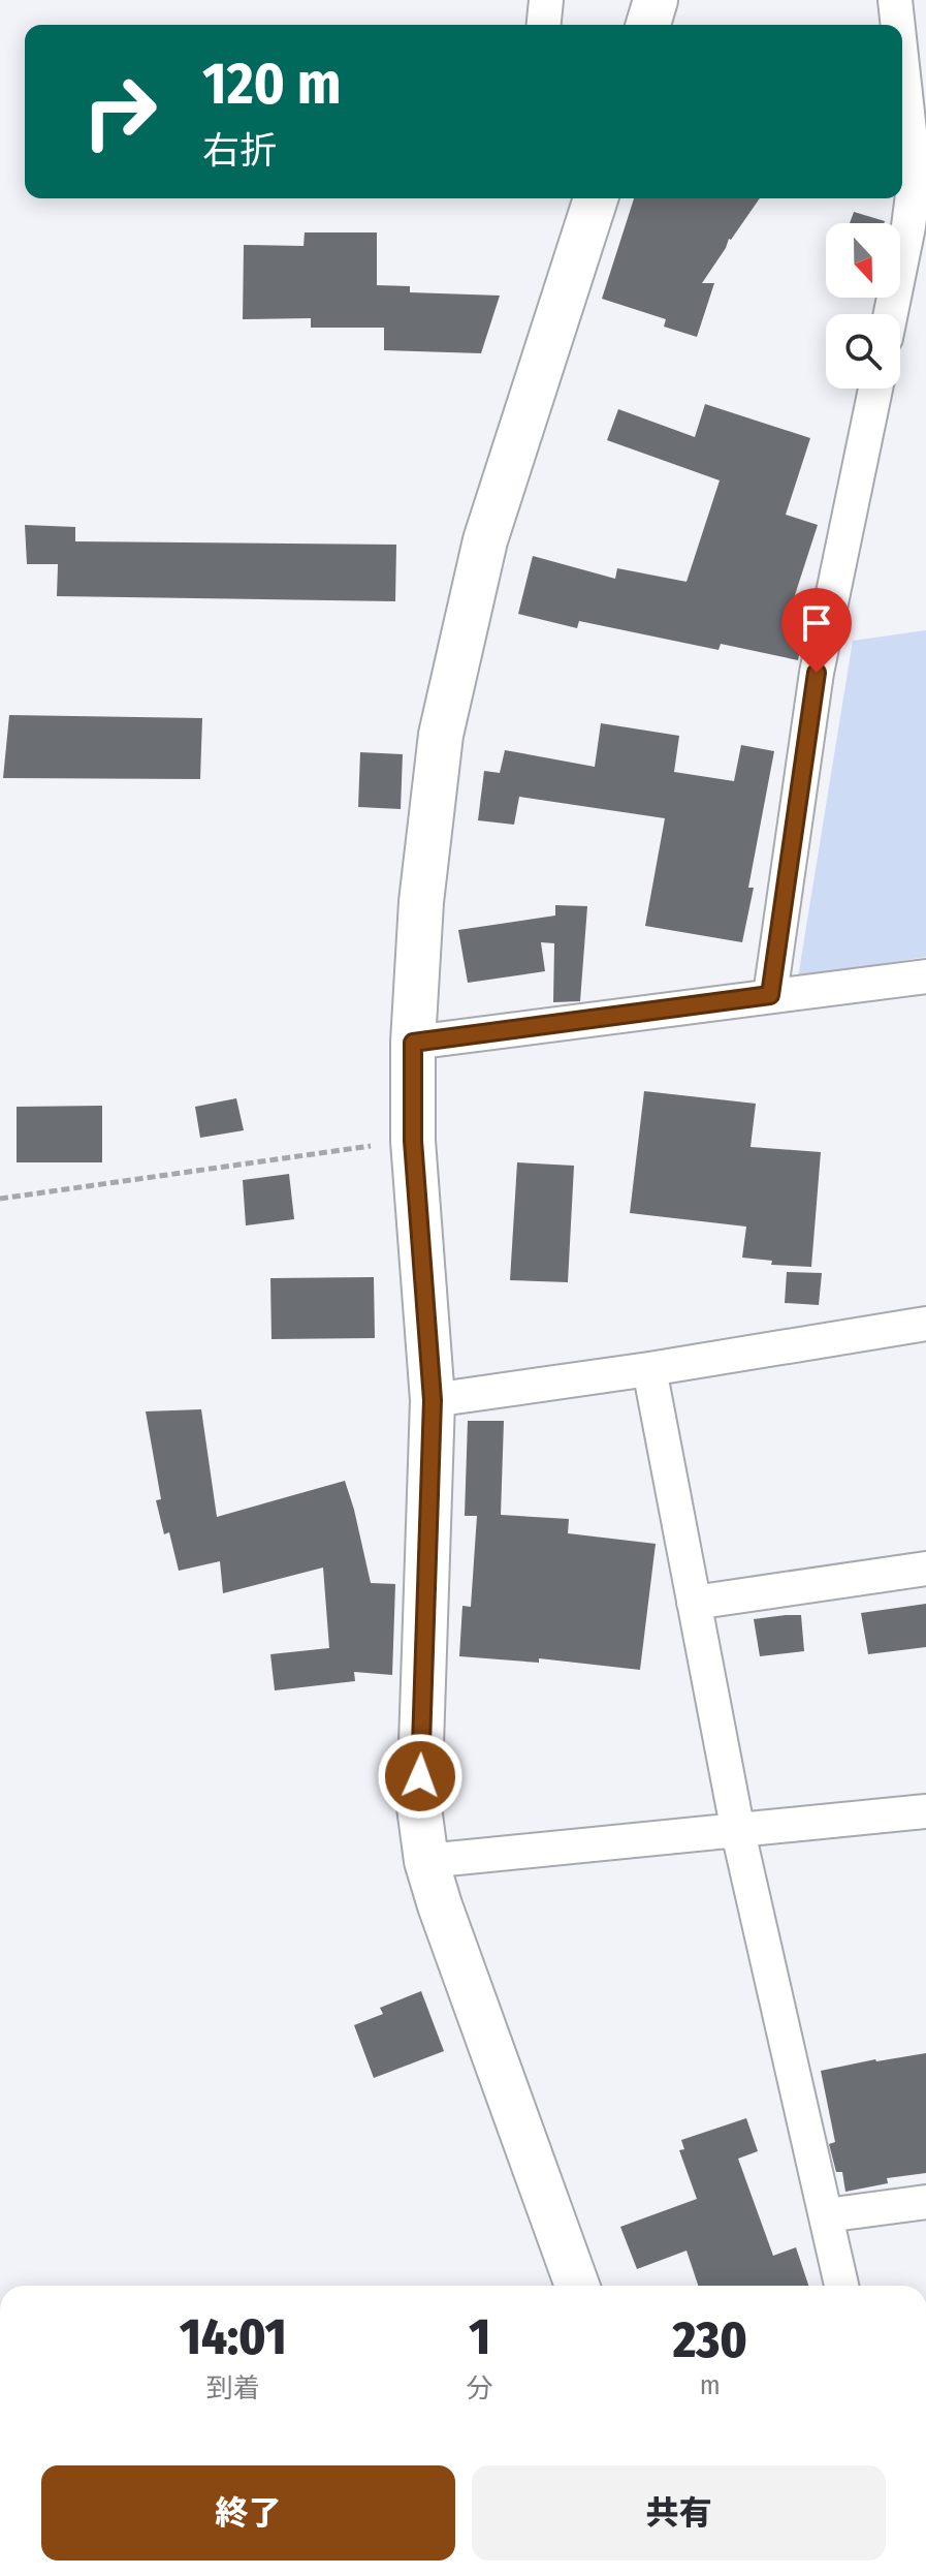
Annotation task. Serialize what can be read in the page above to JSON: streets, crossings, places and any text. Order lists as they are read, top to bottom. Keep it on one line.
{"north":"bottom","page":{"turn":["120 m","右折"],"eta":["14:01","到着","1","分","230","m"],"buttons":["終了","共有"]}}
